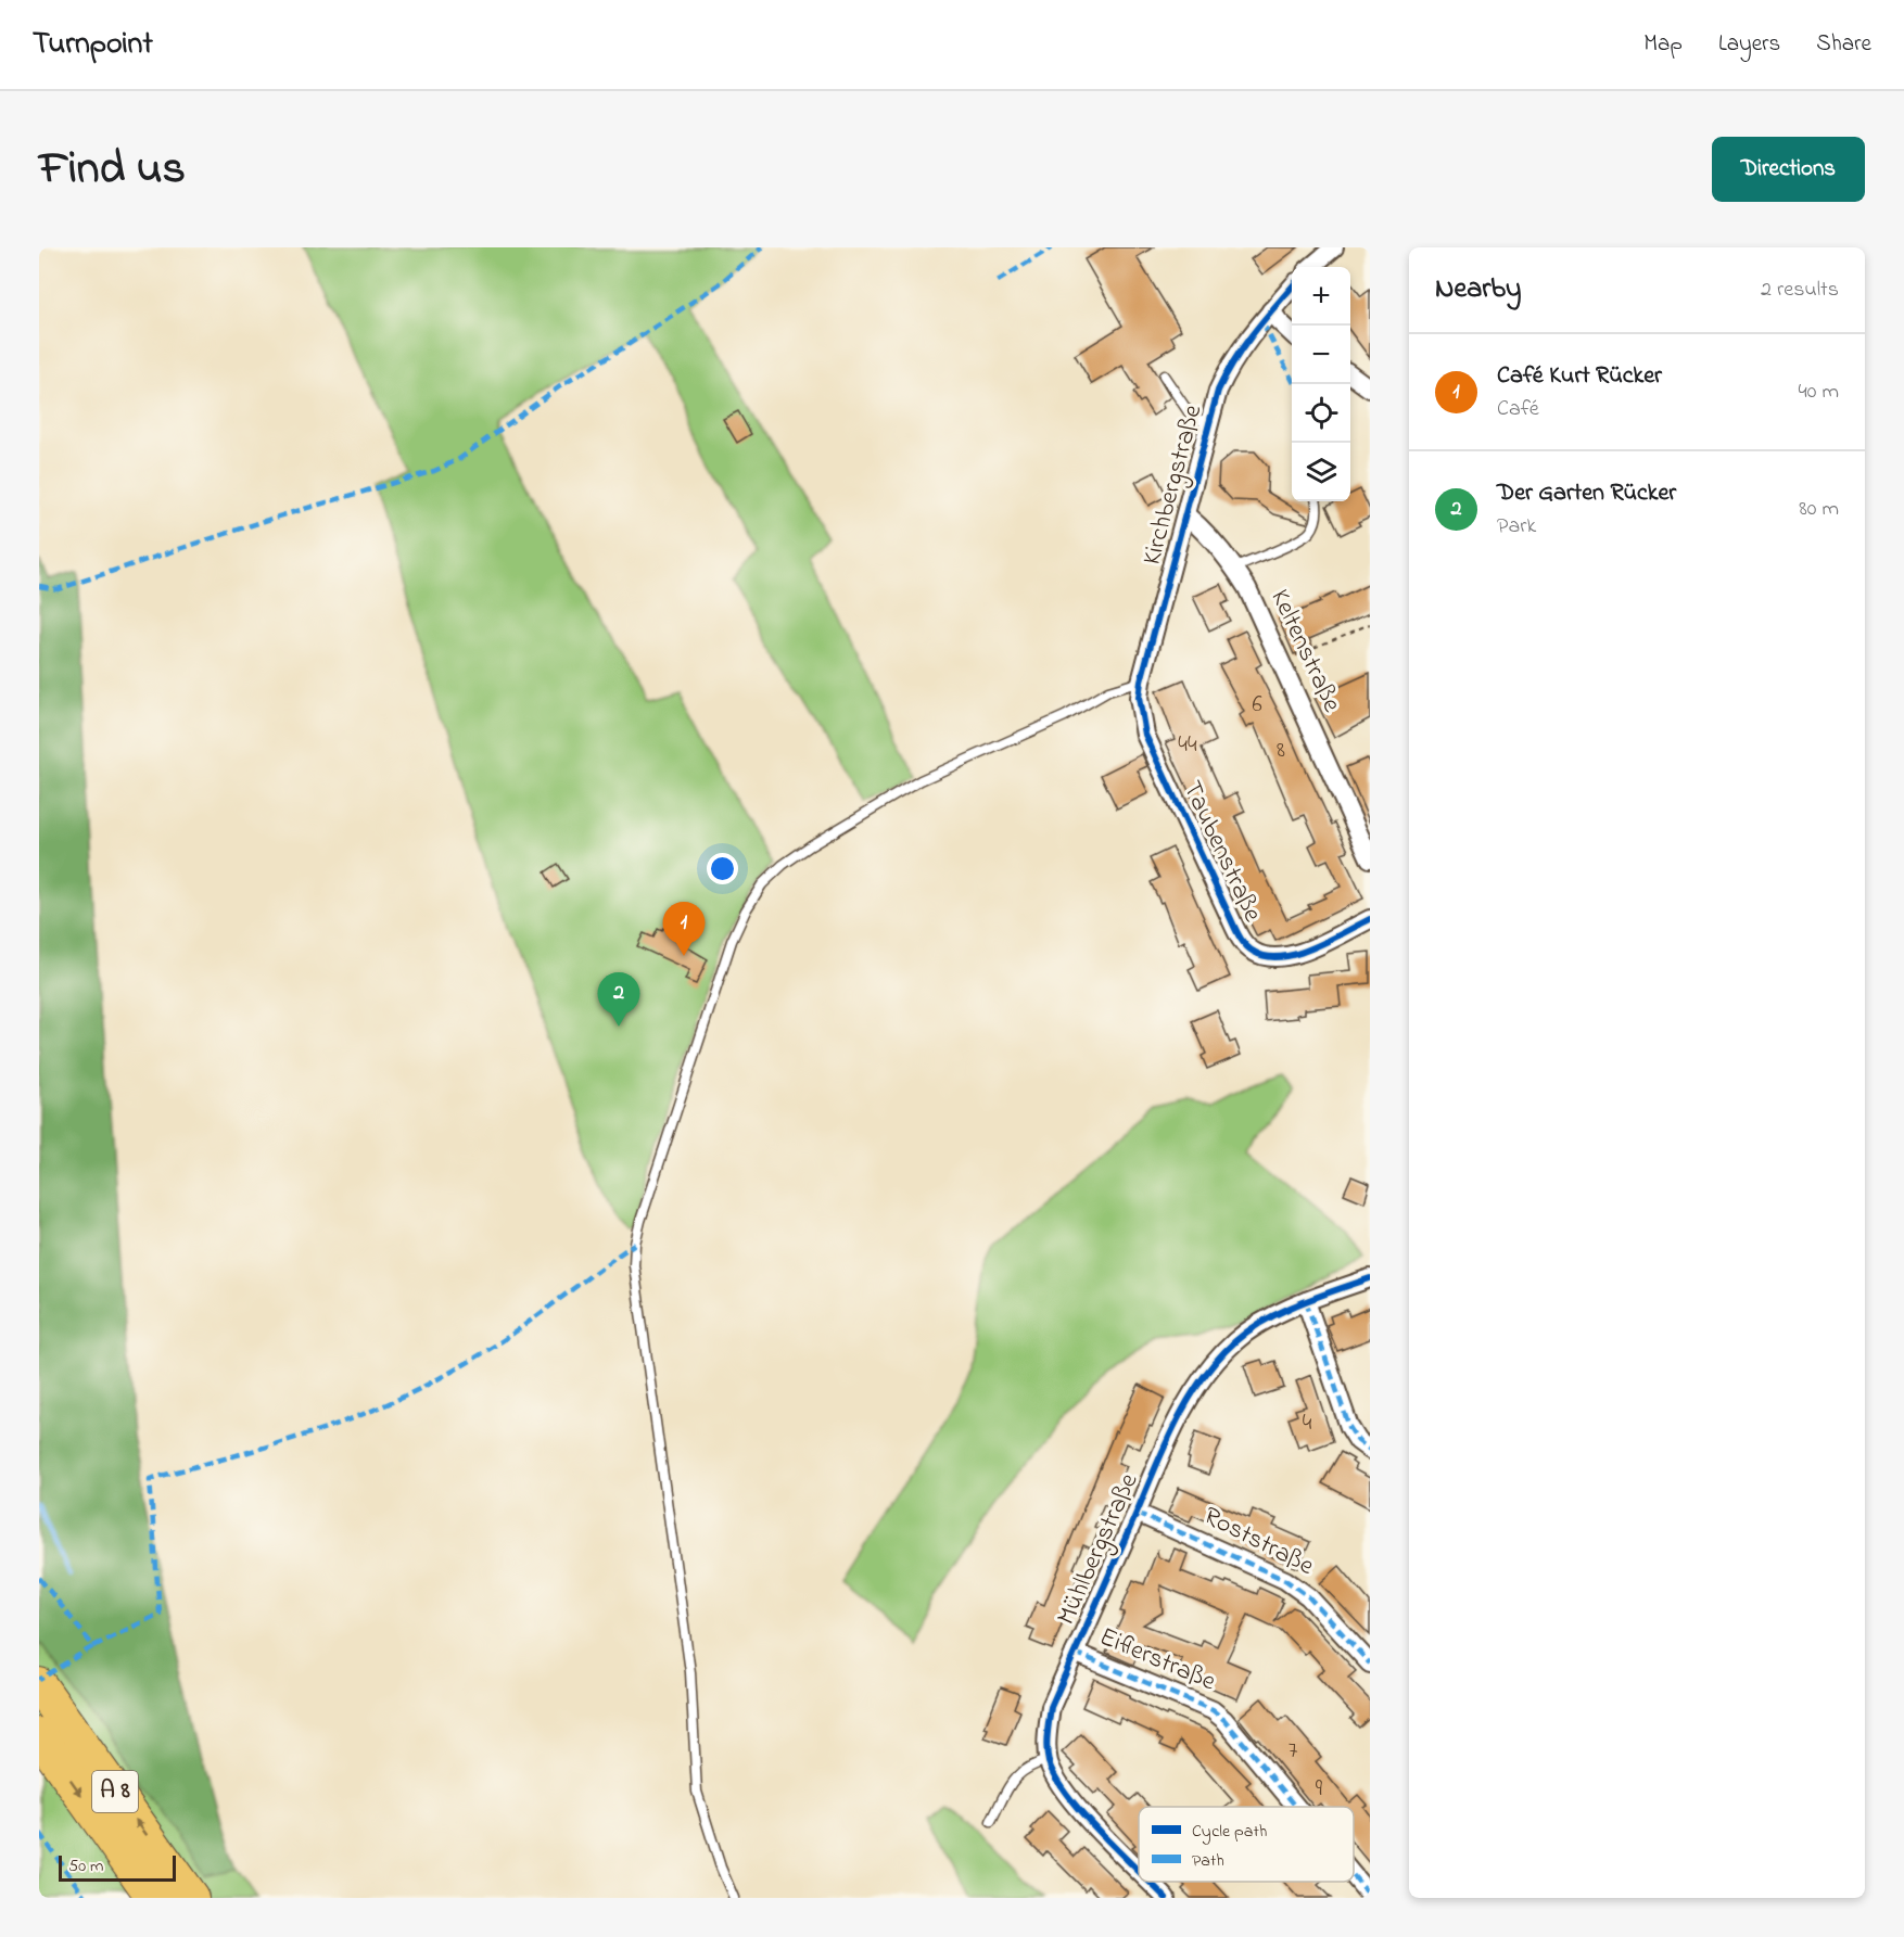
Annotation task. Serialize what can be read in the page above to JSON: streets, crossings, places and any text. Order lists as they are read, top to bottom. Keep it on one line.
{"streets":{"highway":["A 8"],"street":["Kirchbergstraße","Keltenstraße","Taubenstraße","Roststraße","Mühlbergstraße","Eiflerstraße"]},"crossings":[["Kirchbergstraße","Keltenstraße"],["Kirchbergstraße","Taubenstraße"],["Roststraße","Mühlbergstraße"],["Mühlbergstraße","Eiflerstraße"]],"house_numbers":["6","44","8","4","7","9"],"legend":["Cycle path","Path"],"scale_bar":"50 m","page":{"header":"Turnpoint","nav":["Map","Layers","Share"],"title":"Find us","buttons":"Directions","heading":["Nearby","2 results"],"map_buttons":["+","−"],"list":[{"mark":"1","name":"Café Kurt Rücker","note":"Café","value":"40 m"},{"mark":"2","name":"Der Garten Rücker","note":"Park","value":"80 m"}],"pins":["1","2"],"scale":"50 m"}}
